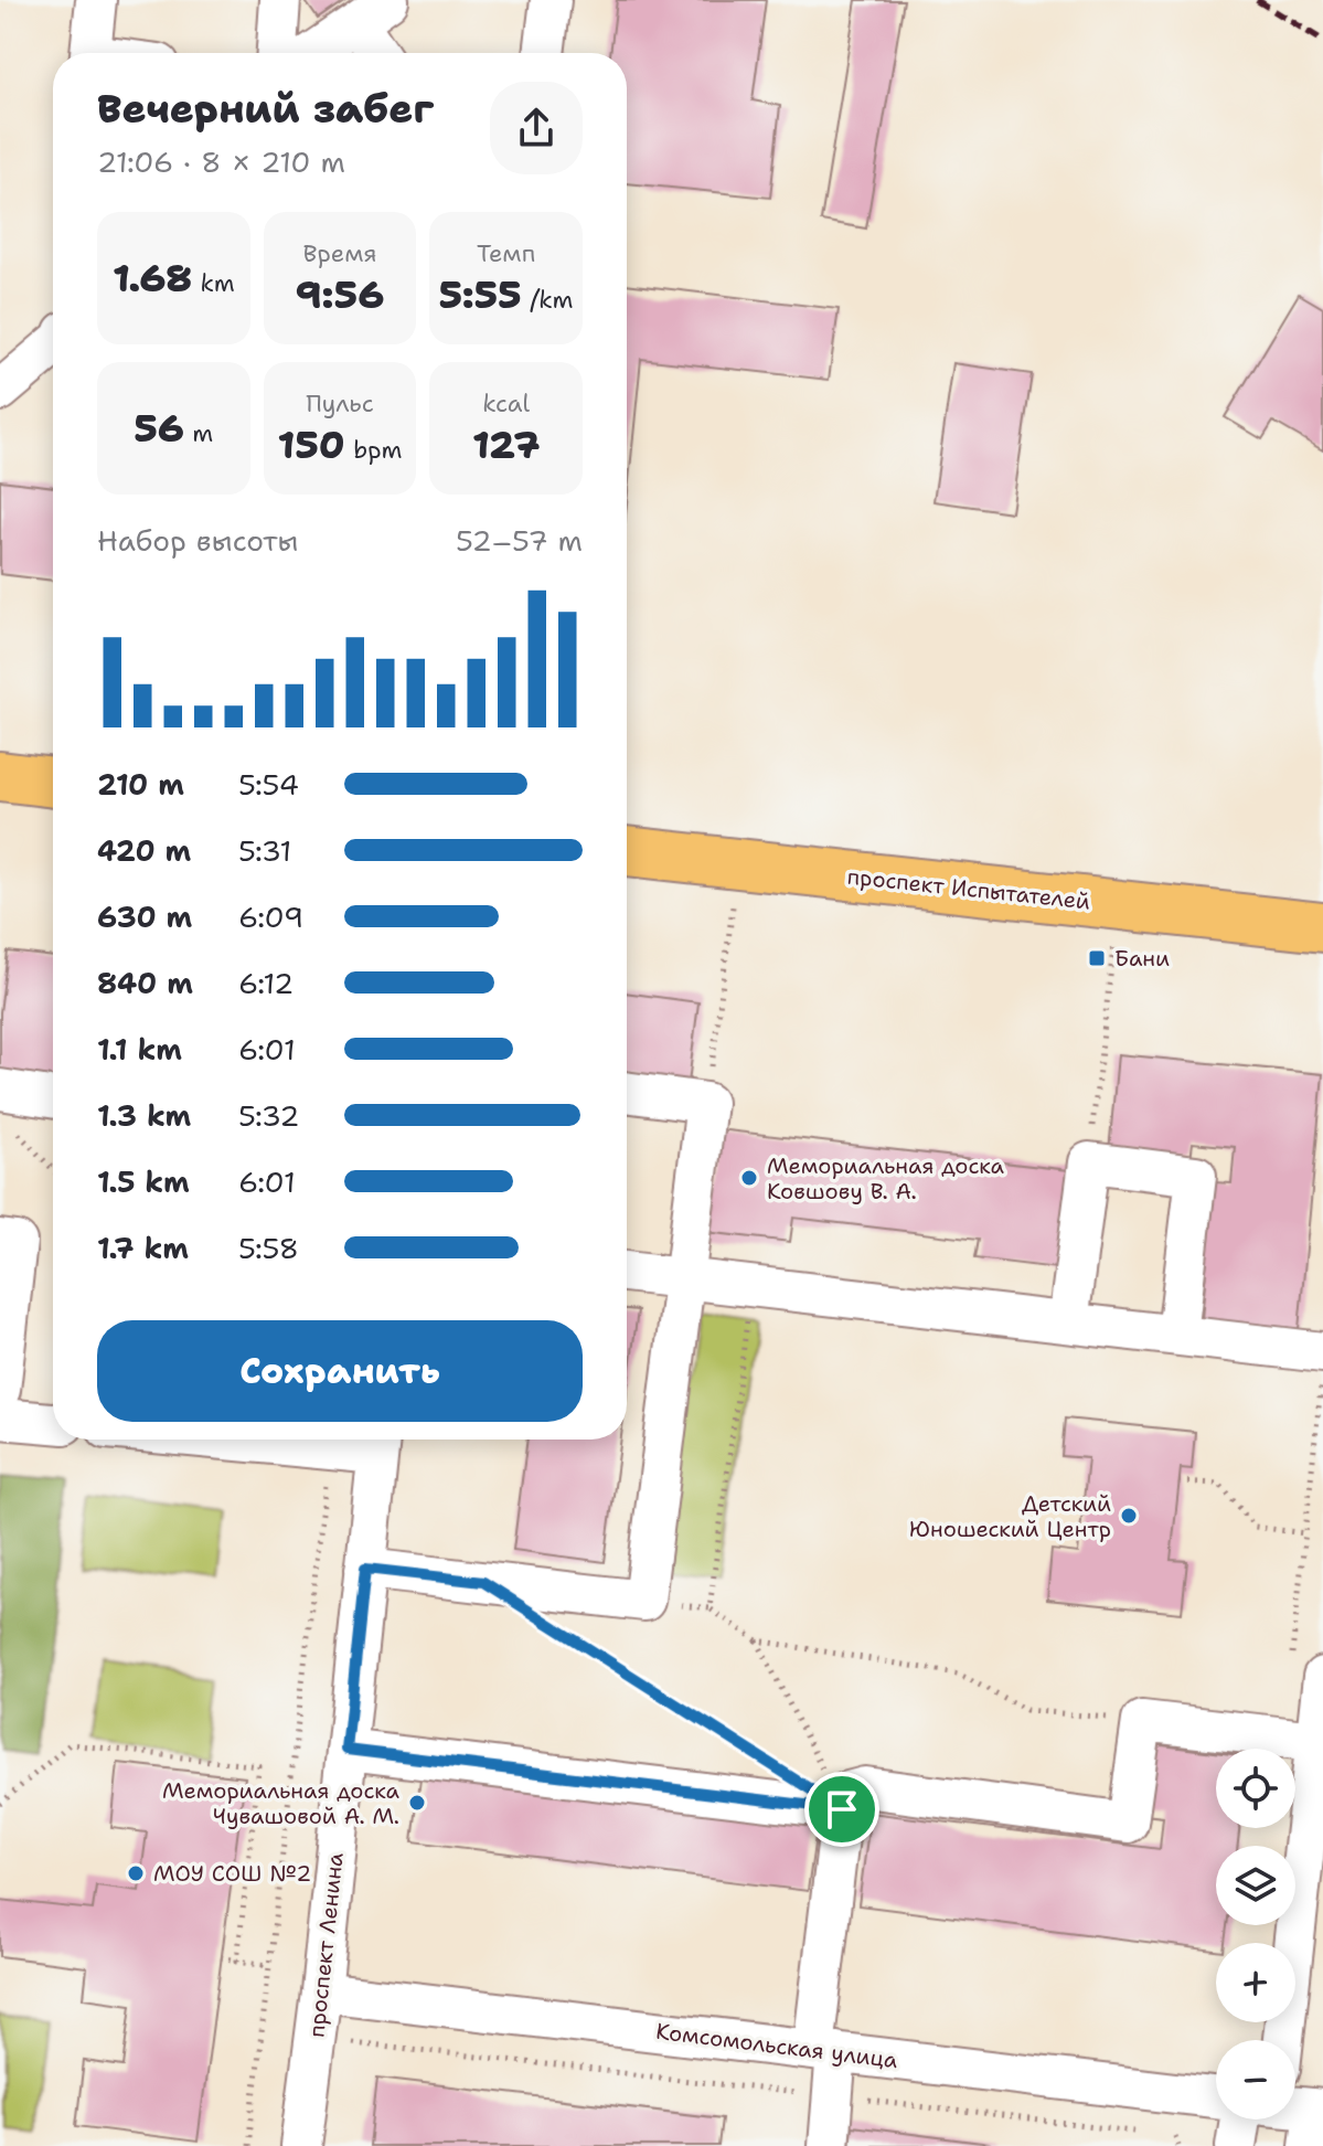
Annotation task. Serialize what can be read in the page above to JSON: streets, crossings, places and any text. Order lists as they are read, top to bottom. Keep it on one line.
{"streets":{"main road":["проспект Испытателей"],"street":["проспект Ленина","Комсомольская улица"]},"crossings":[["проспект Ленина","Комсомольская улица"]],"places":{"transit":["Бани"],"other":["Мемориальная доска Ковшову В. А.","Детский Юношеский Центр","Мемориальная доска Чувашовой А. М.","МОУ СОШ №2"]},"page":{"heading":["Вечерний забег","21:06 · 8 × 210 m"],"stats":[["1.68 km"],["Время","9:56"],["Темп","5:55 /km"],["56 m"],["Пульс","150 bpm"],["kcal","127"]],"chart":["Набор высоты","52–57 m"],"list":[{"name":"210 m","note":"5:54"},{"name":"420 m","note":"5:31"},{"name":"630 m","note":"6:09"},{"name":"840 m","note":"6:12"},{"name":"1.1 km","note":"6:01"},{"name":"1.3 km","note":"5:32"},{"name":"1.5 km","note":"6:01"},{"name":"1.7 km","note":"5:58"}],"buttons":"Сохранить","map_buttons":["+","−"]}}
